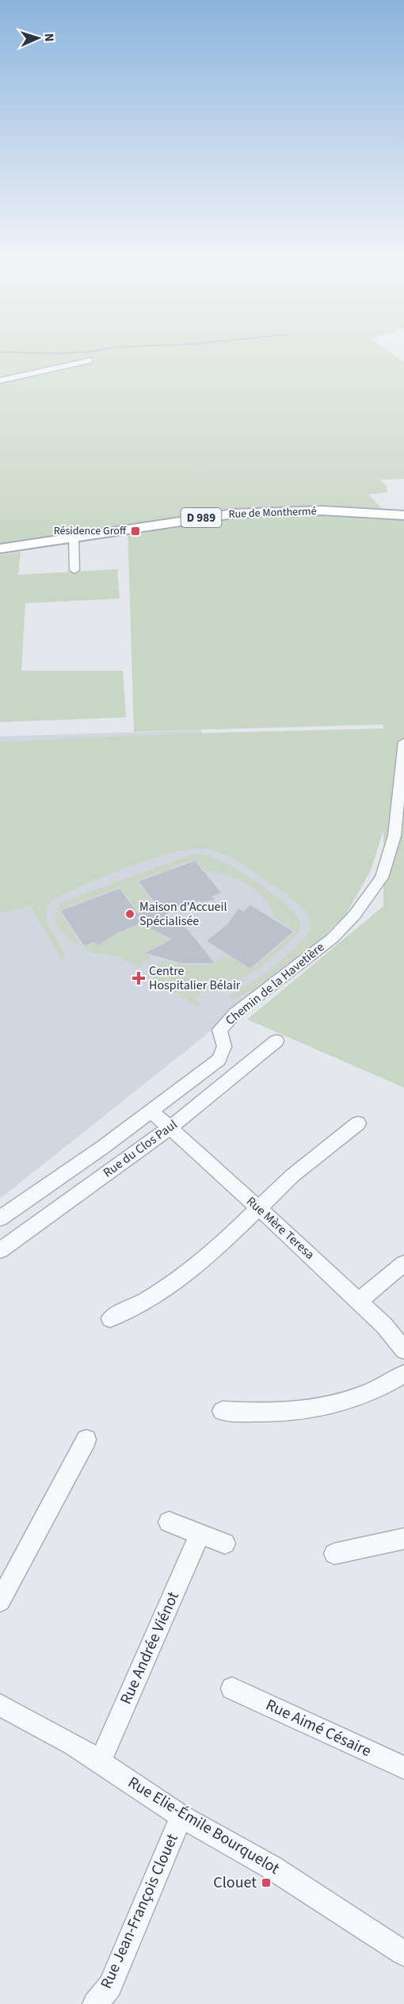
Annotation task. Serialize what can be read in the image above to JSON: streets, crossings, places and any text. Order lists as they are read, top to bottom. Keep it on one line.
{"streets":{"main road":["Rue de Monthermé","D 989"],"street":["Chemin de la Havetière","Rue du Clos Paul","Rue Mère Teresa","Rue Andrée Viénot","Rue Aimé Césaire","Rue Elie-Émile Bourquelot","Rue Jean-François Clouet"]},"crossings":[["Chemin de la Havetière","Rue Mère Teresa"],["Rue du Clos Paul","Rue Mère Teresa"],["Rue Andrée Viénot","Rue Elie-Émile Bourquelot"],["Rue Elie-Émile Bourquelot","Rue Jean-François Clouet"]],"places":{"transit":["Résidence Groff","Clouet"],"other":["Maison d'Accueil Spécialisée"],"health":["Centre Hospitalier Bélair"]},"north":"right"}
